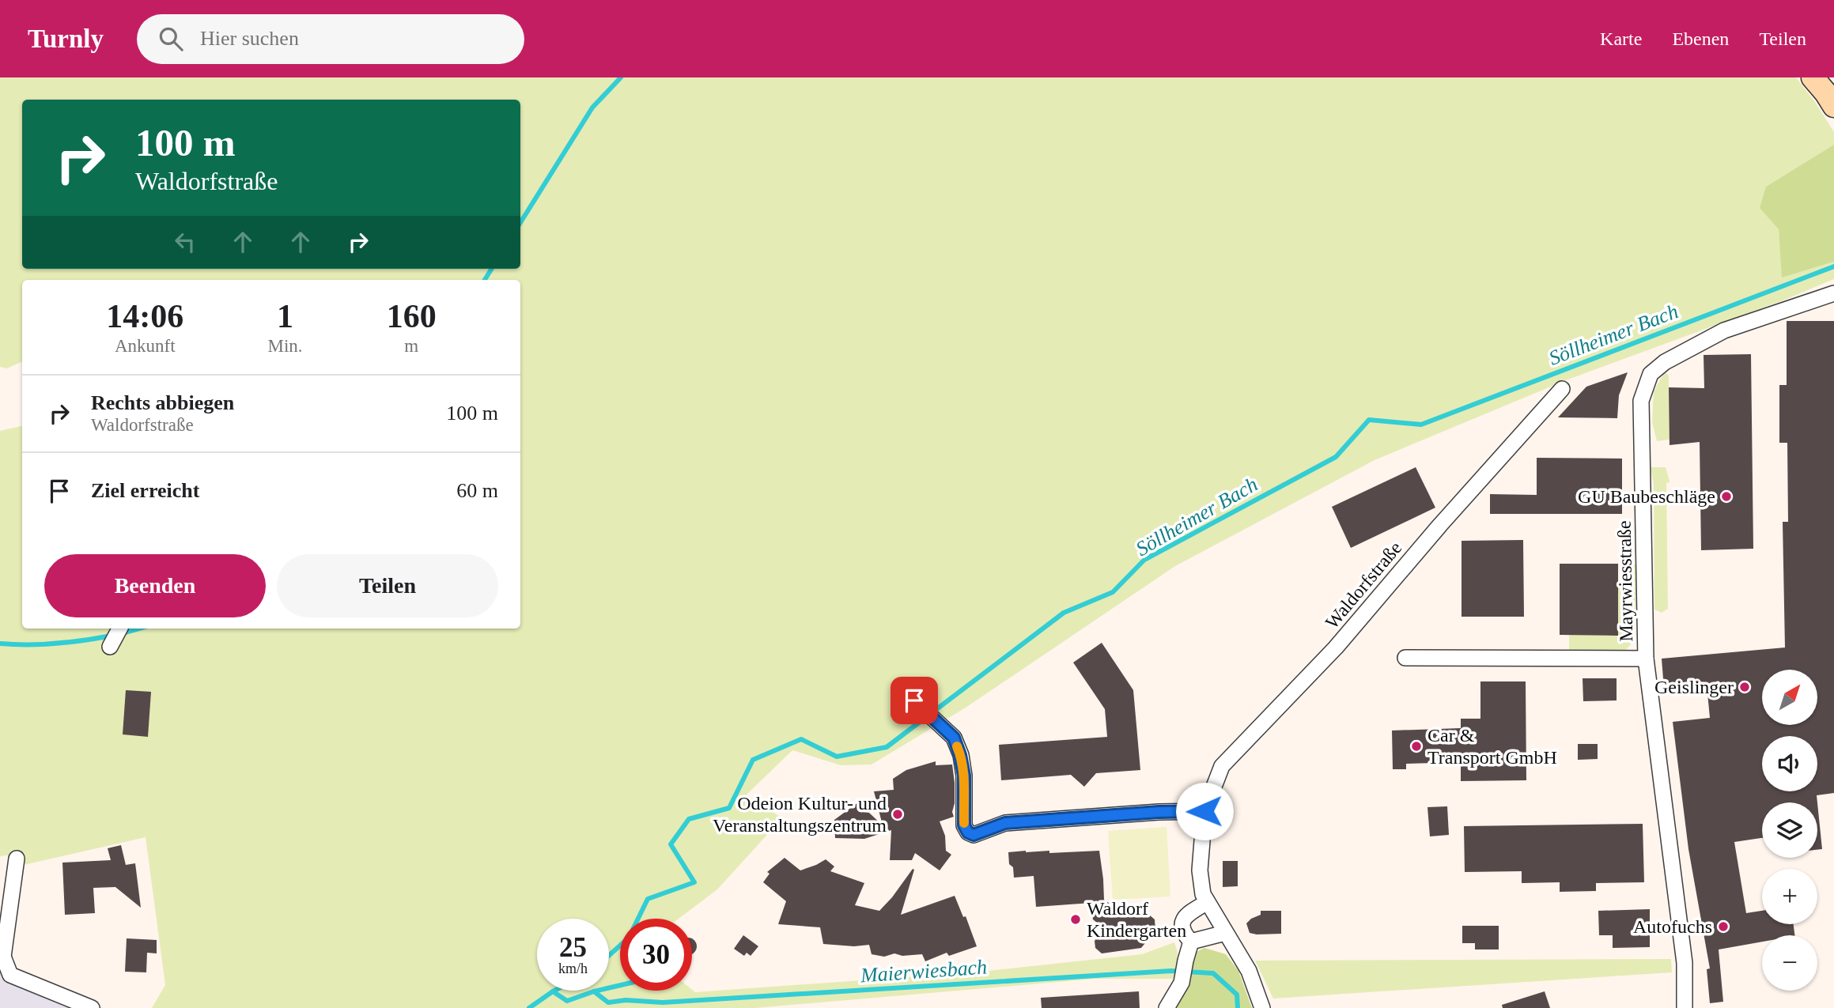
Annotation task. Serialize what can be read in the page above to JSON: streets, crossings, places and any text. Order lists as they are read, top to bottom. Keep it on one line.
{"streets":{"street":["Mayrwiesstraße","Waldorfstraße"]},"water":["Söllheimer Bach","Maierwiesbach"],"places":["GU Baubeschläge","Geislinger","Car & Transport GmbH","Odeion Kultur- und Veranstaltungszentrum","Waldorf Kindergarten","Autofuchs"],"north":"top right","page":{"header":"Turnly","search":"Hier suchen","nav":["Karte","Ebenen","Teilen"],"turn":["100 m","Waldorfstraße"],"eta":["14:06","Ankunft","1","Min.","160","m"],"list":[{"name":"Rechts abbiegen","note":"Waldorfstraße","value":"100 m"},{"name":"Ziel erreicht","value":"60 m"}],"buttons":["Beenden","Teilen"],"map_buttons":["+","−"],"speed":"25 km/h","limit":"30"}}
